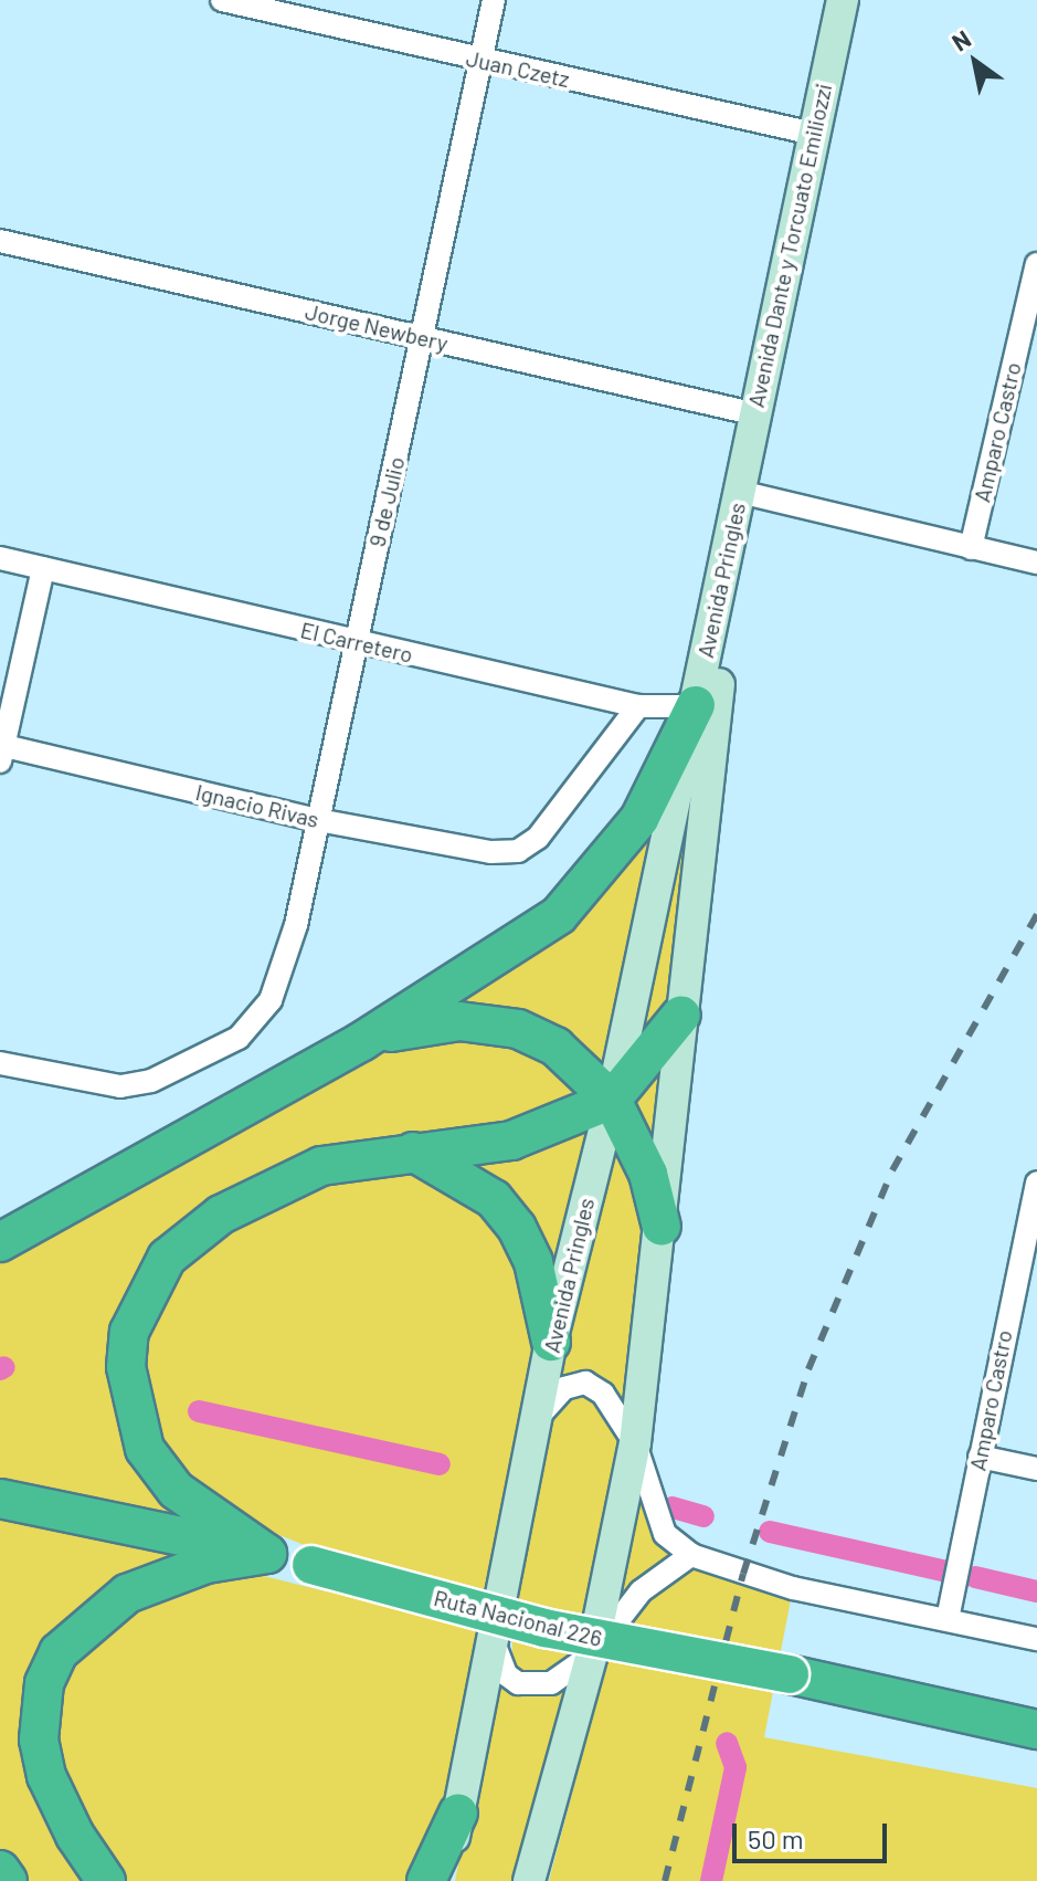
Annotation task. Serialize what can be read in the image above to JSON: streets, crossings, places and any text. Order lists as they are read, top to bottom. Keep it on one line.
{"streets":{"highway":["Ruta Nacional 226"],"main road":["Avenida Dante y Torcuato Emiliozzi","Avenida Pringles"],"street":["Juan Czetz","Jorge Newbery","Amparo Castro","9 de Julio","El Carretero","Ignacio Rivas"]},"crossings":[["Juan Czetz","Avenida Dante y Torcuato Emiliozzi"],["Juan Czetz","9 de Julio"],["Avenida Dante y Torcuato Emiliozzi","Jorge Newbery"],["Avenida Dante y Torcuato Emiliozzi","Avenida Pringles"],["Jorge Newbery","9 de Julio"],["9 de Julio","El Carretero"],["9 de Julio","Ignacio Rivas"],["Avenida Pringles","El Carretero"],["El Carretero","Ignacio Rivas"]],"scale_bar":"50 m","north":"top left"}
